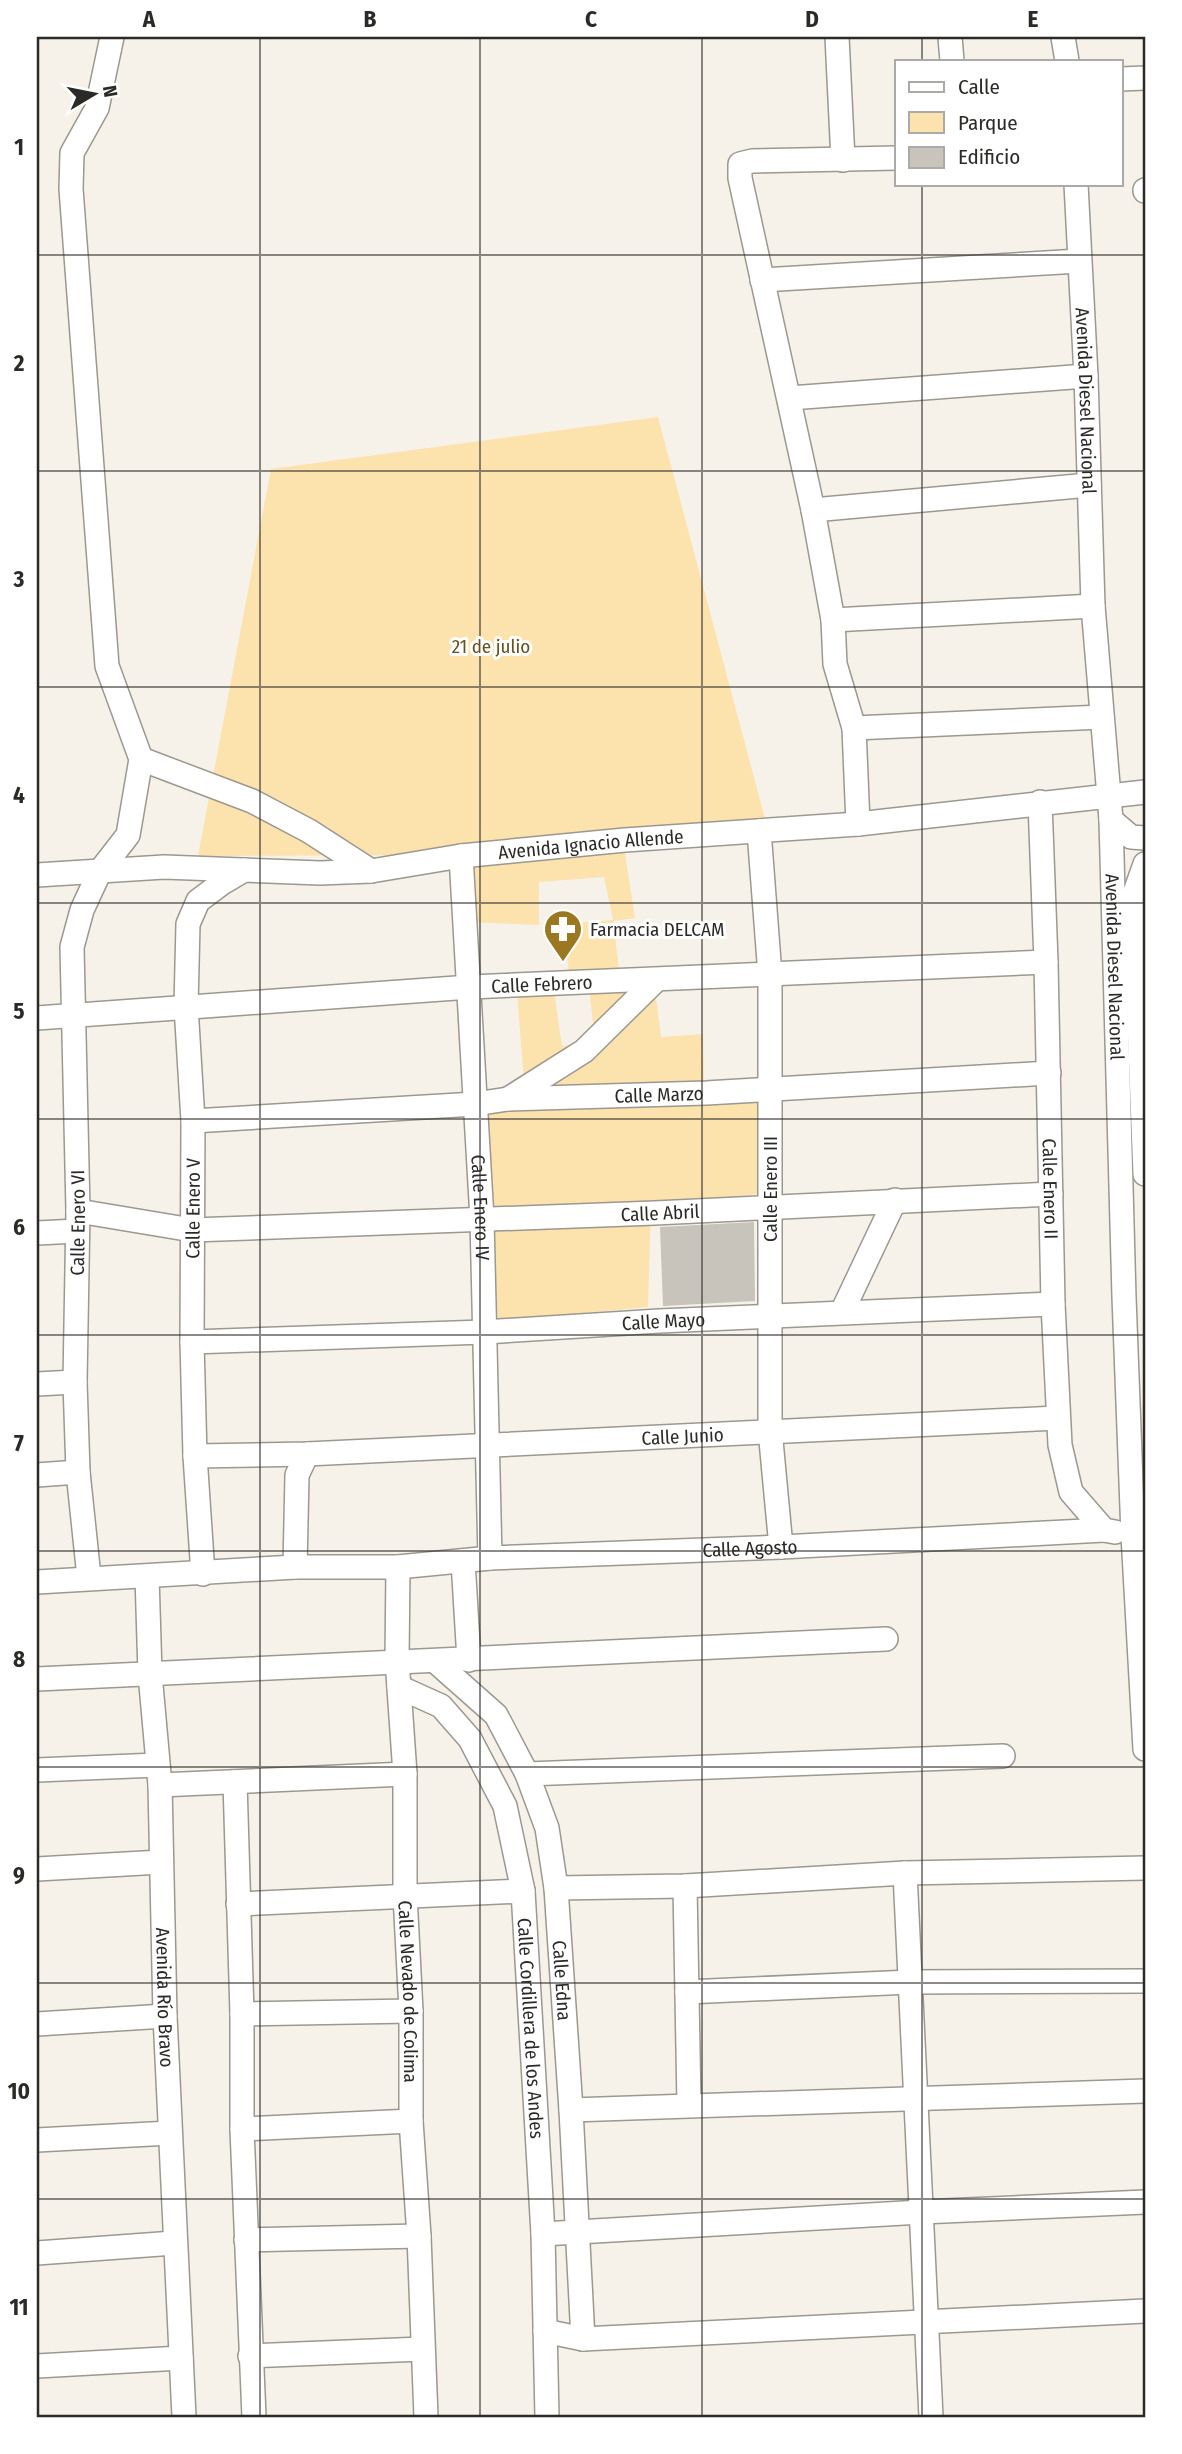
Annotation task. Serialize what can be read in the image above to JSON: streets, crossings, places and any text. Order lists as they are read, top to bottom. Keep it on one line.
{"streets":{"street":["Avenida Diesel Nacional","Avenida Ignacio Allende","Calle Febrero","Calle Marzo","Calle Enero II","Calle Enero III","Calle Enero IV","Calle Enero V","Calle Abril","Calle Enero VI","Calle Mayo","Calle Junio","Calle Agosto","Calle Edna","Calle Nevado de Colima","Avenida Río Bravo","Calle Cordillera de los Andes"]},"crossings":[["Avenida Diesel Nacional","Avenida Ignacio Allende"],["Avenida Ignacio Allende","Calle Enero II"],["Avenida Ignacio Allende","Calle Enero III"],["Avenida Ignacio Allende","Calle Enero IV"],["Avenida Ignacio Allende","Calle Enero V"],["Avenida Ignacio Allende","Calle Enero VI"],["Calle Febrero","Calle Enero II"],["Calle Febrero","Calle Enero III"],["Calle Febrero","Calle Enero IV"],["Calle Febrero","Calle Enero V"],["Calle Febrero","Calle Enero VI"],["Calle Marzo","Calle Enero II"],["Calle Marzo","Calle Enero III"],["Calle Marzo","Calle Enero IV"],["Calle Marzo","Calle Enero V"],["Calle Enero II","Calle Abril"],["Calle Enero II","Calle Mayo"],["Calle Enero II","Calle Junio"],["Calle Enero II","Calle Agosto"],["Calle Enero III","Calle Abril"],["Calle Enero III","Calle Mayo"],["Calle Enero III","Calle Junio"],["Calle Enero III","Calle Agosto"],["Calle Enero IV","Calle Abril"],["Calle Enero IV","Calle Mayo"],["Calle Enero IV","Calle Junio"],["Calle Enero IV","Calle Agosto"],["Calle Enero V","Calle Abril"],["Calle Enero V","Calle Mayo"],["Calle Enero V","Calle Junio"],["Calle Enero V","Calle Agosto"],["Calle Abril","Calle Enero VI"],["Calle Enero VI","Calle Agosto"],["Calle Agosto","Calle Nevado de Colima"],["Calle Agosto","Avenida Río Bravo"],["Calle Nevado de Colima","Calle Cordillera de los Andes"]],"parks":["21 de julio"],"places":{"pharmacy":["Farmacia DELCAM"]},"legend":["Calle","Parque","Edificio"],"north":"right","grid":{"columns":["A","B","C","D","E"],"rows":["1","2","3","4","5","6","7","8","9","10","11"]}}
